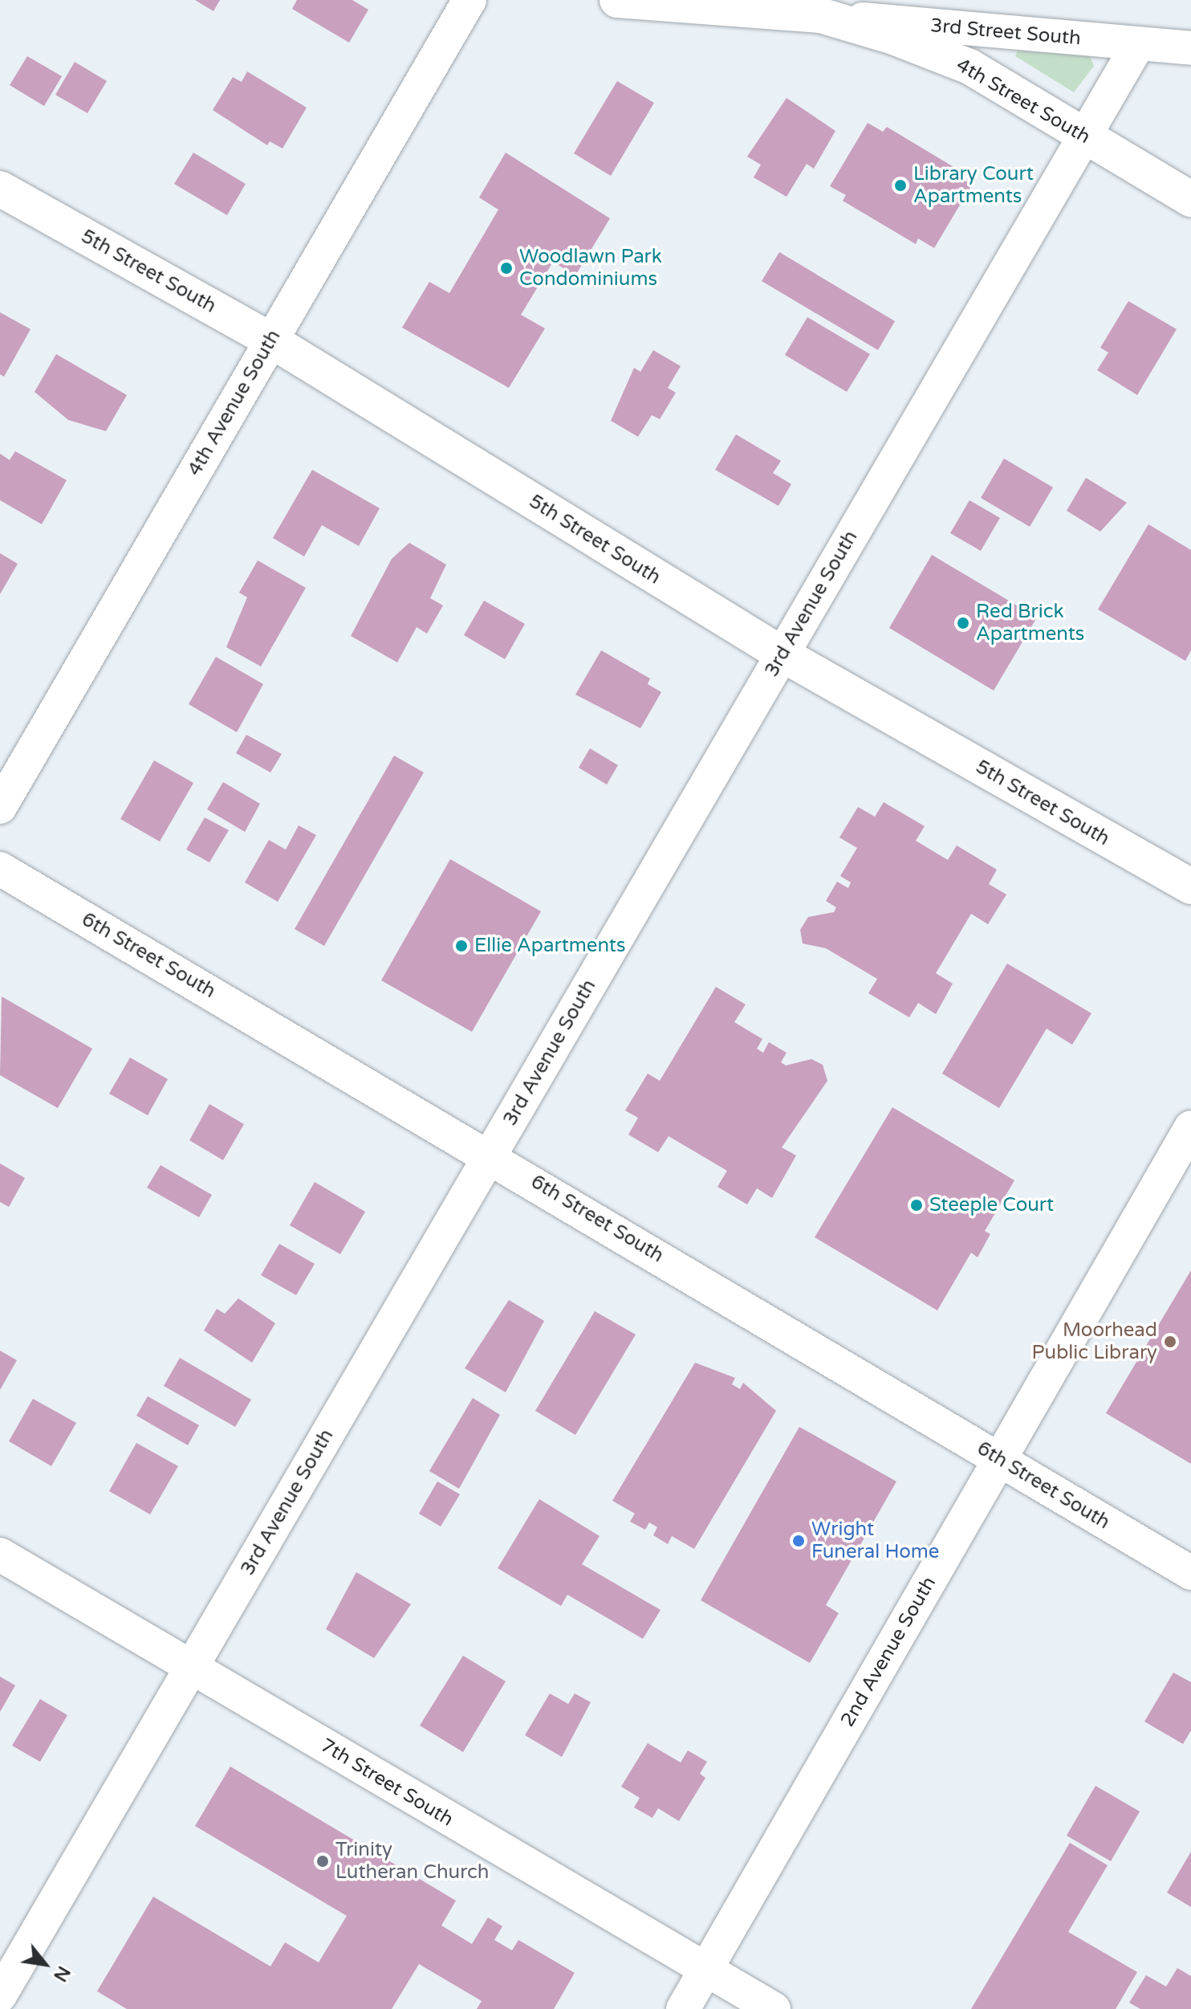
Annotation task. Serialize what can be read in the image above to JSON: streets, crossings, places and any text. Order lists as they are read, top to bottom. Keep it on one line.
{"streets":{"street":["3rd Street South","4th Street South","5th Street South","4th Avenue South","3rd Avenue South","6th Street South","2nd Avenue South","7th Street South"]},"crossings":[["3rd Street South","4th Street South"],["3rd Street South","3rd Avenue South"],["4th Street South","3rd Avenue South"],["5th Street South","4th Avenue South"],["5th Street South","3rd Avenue South"],["3rd Avenue South","6th Street South"],["3rd Avenue South","7th Street South"],["6th Street South","2nd Avenue South"],["2nd Avenue South","7th Street South"]],"places":["Library Court Apartments","Woodlawn Park Condominiums","Red Brick Apartments","Ellie Apartments","Steeple Court","Moorhead Public Library","Wright Funeral Home","Trinity Lutheran Church"],"north":"bottom right"}
